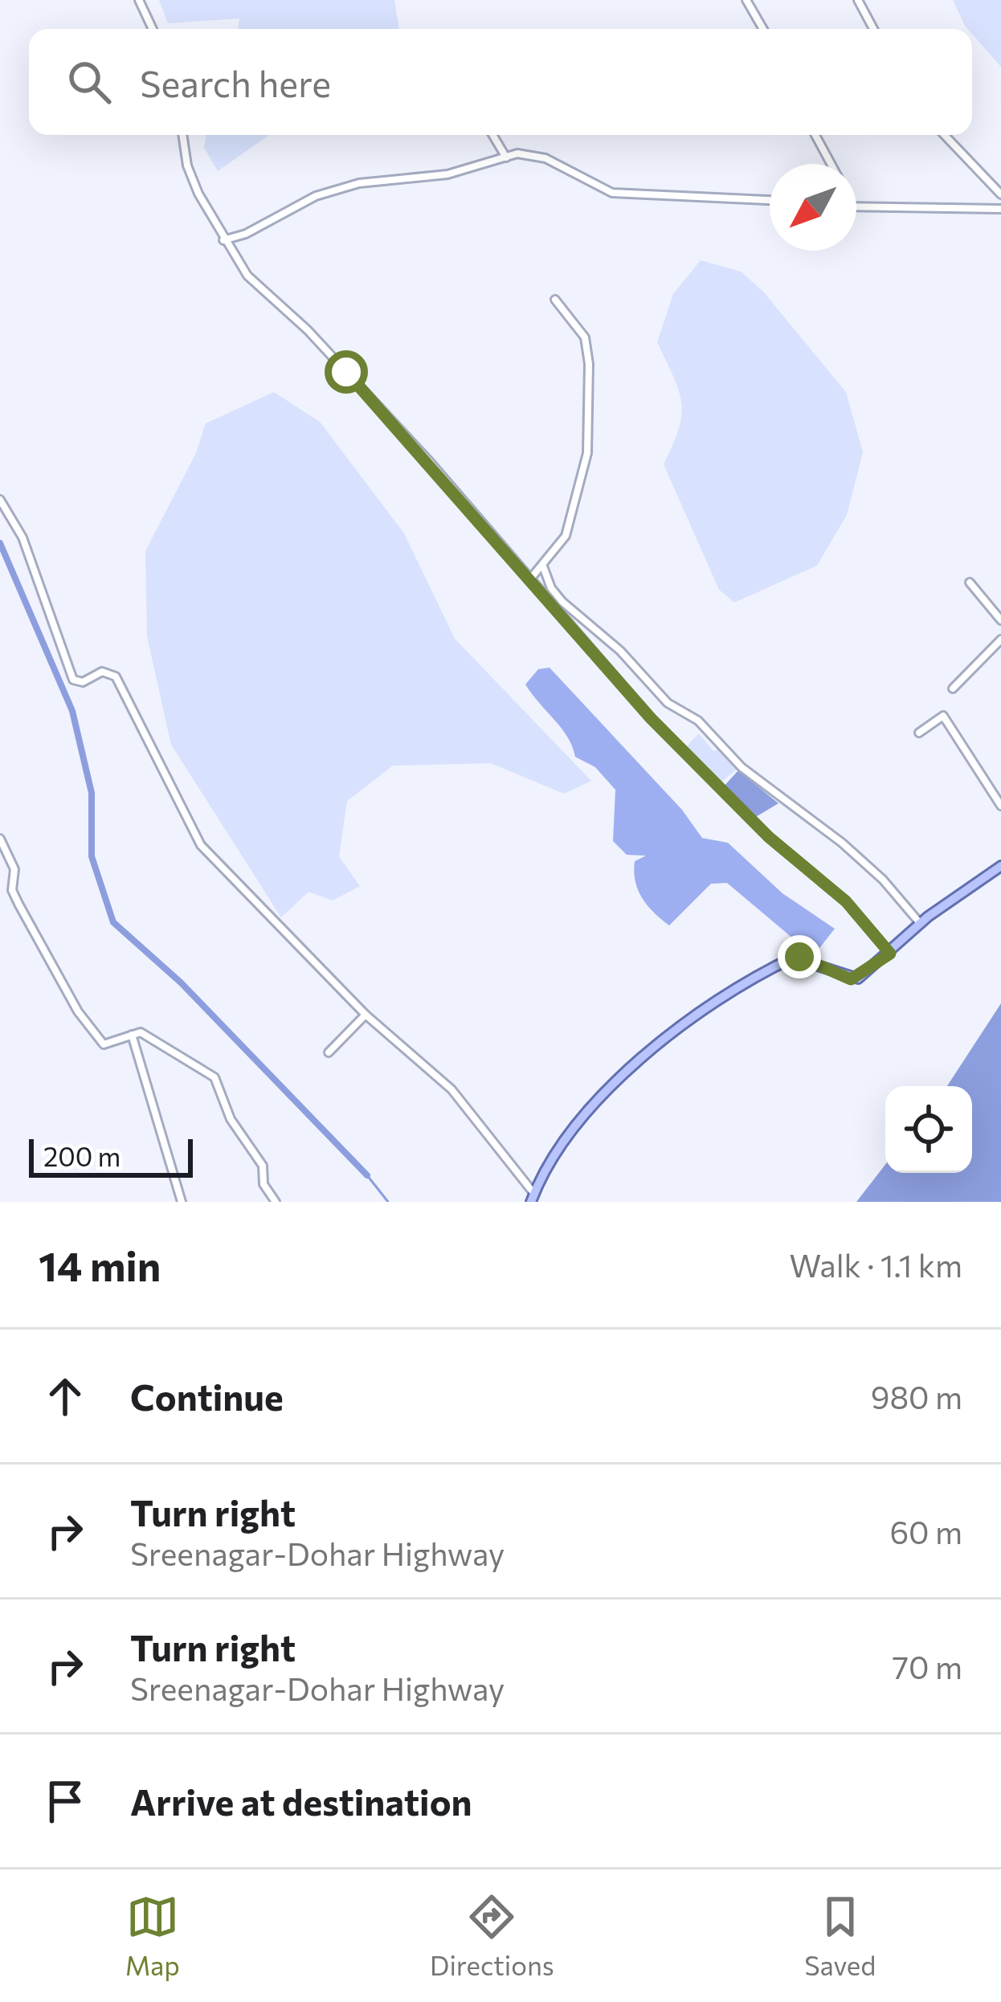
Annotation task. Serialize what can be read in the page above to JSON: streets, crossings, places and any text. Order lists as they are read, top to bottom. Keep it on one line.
{"scale_bar":"200 m","north":"bottom left","page":{"search":"Search here","scale":"200 m","heading":["14 min","Walk · 1.1 km"],"list":[["Continue","980 m"],["Turn right","Sreenagar-Dohar Highway","60 m"],["Turn right","Sreenagar-Dohar Highway","70 m"],"Arrive at destination"],"nav":["Map","Directions","Saved"]}}
